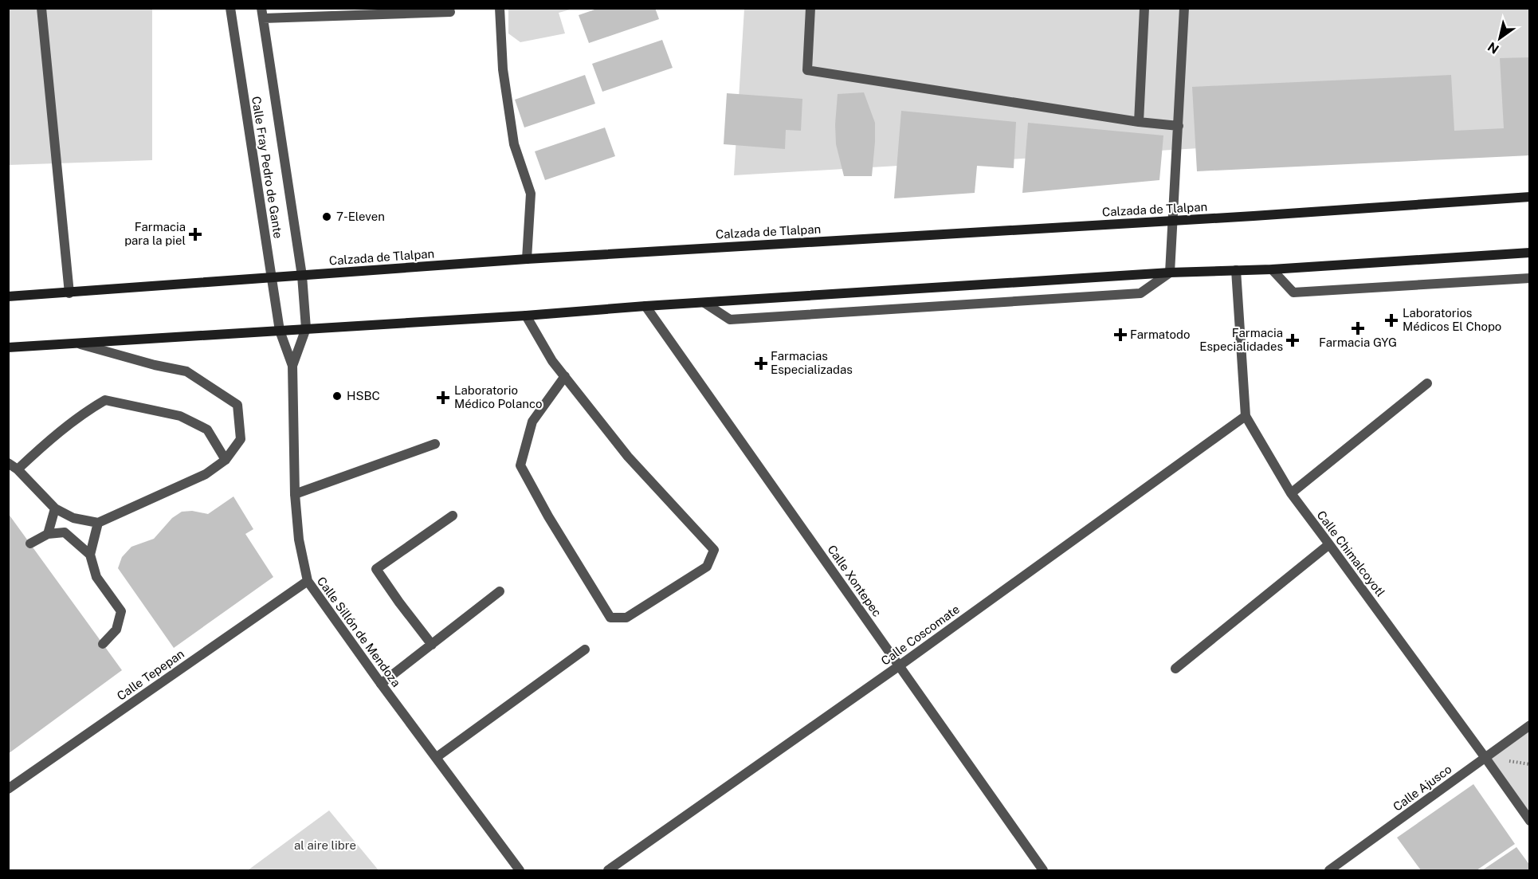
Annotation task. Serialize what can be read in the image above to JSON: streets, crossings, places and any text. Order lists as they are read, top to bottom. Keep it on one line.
{"streets":{"main road":["Calzada de Tlalpan"],"street":["Calle Fray Pedro de Gante","Calle Chimalcoyotl","Calle Xontepec","Calle Sillón de Mendoza","Calle Coscomate","Calle Tepepan","Calle Ajusco"]},"crossings":[["Calle Fray Pedro de Gante","Calzada de Tlalpan"],["Calle Fray Pedro de Gante","Calle Sillón de Mendoza"],["Calle Chimalcoyotl","Calle Coscomate"],["Calle Chimalcoyotl","Calle Ajusco"],["Calle Xontepec","Calle Coscomate"],["Calle Sillón de Mendoza","Calle Tepepan"]],"parks":["al aire libre"],"places":{"other":["7-Eleven","HSBC"],"health":["Farmacia para la piel","Laboratorios Médicos El Chopo","Farmacia GYG","Farmatodo","Farmacia Especialidades","Farmacias Especializadas","Laboratorio Médico Polanco"]},"north":"bottom left"}
